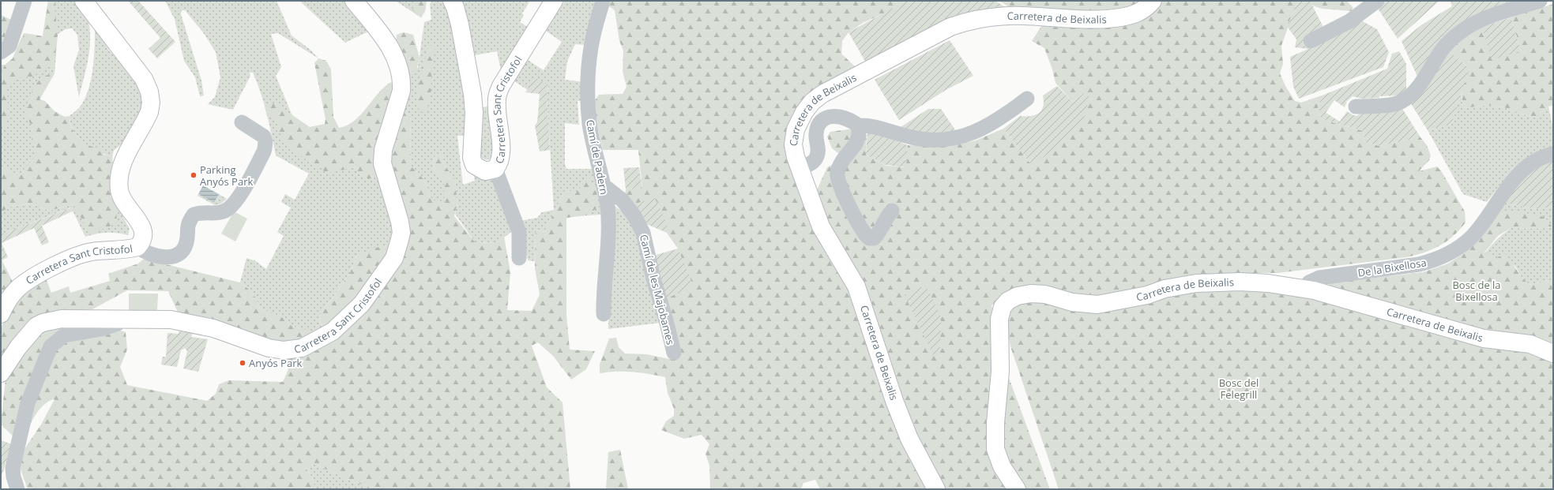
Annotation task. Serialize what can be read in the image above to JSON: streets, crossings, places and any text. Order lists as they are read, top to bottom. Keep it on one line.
{"streets":{"main road":["Carretera de Beixalis","Carretera Sant Cristofol"],"street":["Camí de Padern","De la Bixellosa","Camí de les Majobames"]},"crossings":[["Carretera de Beixalis","De la Bixellosa"],["Camí de Padern","Camí de les Majobames"]],"parks":["Bosc de la Bixellosa","Bosc del Felegrill"],"places":["Parking Anyós Park","Anyós Park"]}
